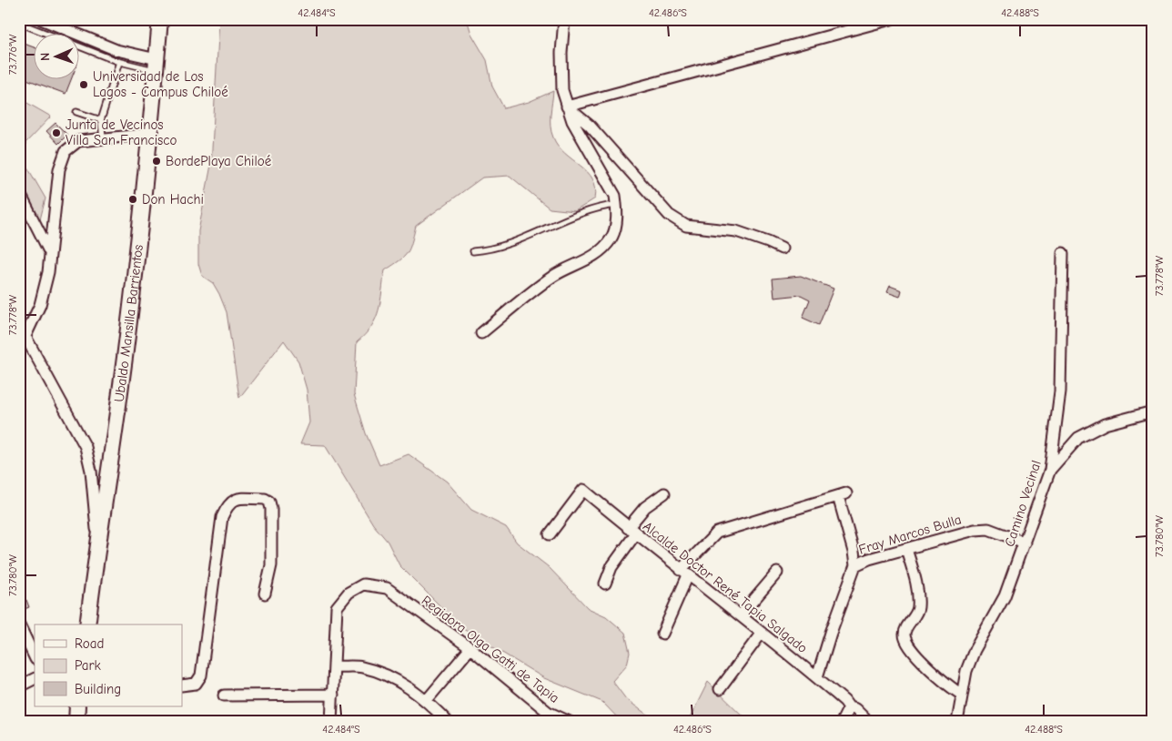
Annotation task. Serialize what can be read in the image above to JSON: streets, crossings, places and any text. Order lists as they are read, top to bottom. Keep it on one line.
{"streets":{"street":["Ubaldo Mansilla Barrientos","Camino Vecinal","Fray Marcos Bulla","Alcalde Doctor René Tapia Salgado","Regidora Olga Gatti de Tapia"]},"crossings":[["Camino Vecinal","Fray Marcos Bulla"]],"places":["Universidad de Los Lagos - Campus Chiloé","Junta de Vecinos Villa San Francisco","BordePlaya Chiloé","Don Hachi"],"legend":["Road","Park","Building"],"north":"left","coordinates":["42.484°S","42.486°S","42.488°S","73.776°W","73.778°W","73.780°W"]}
